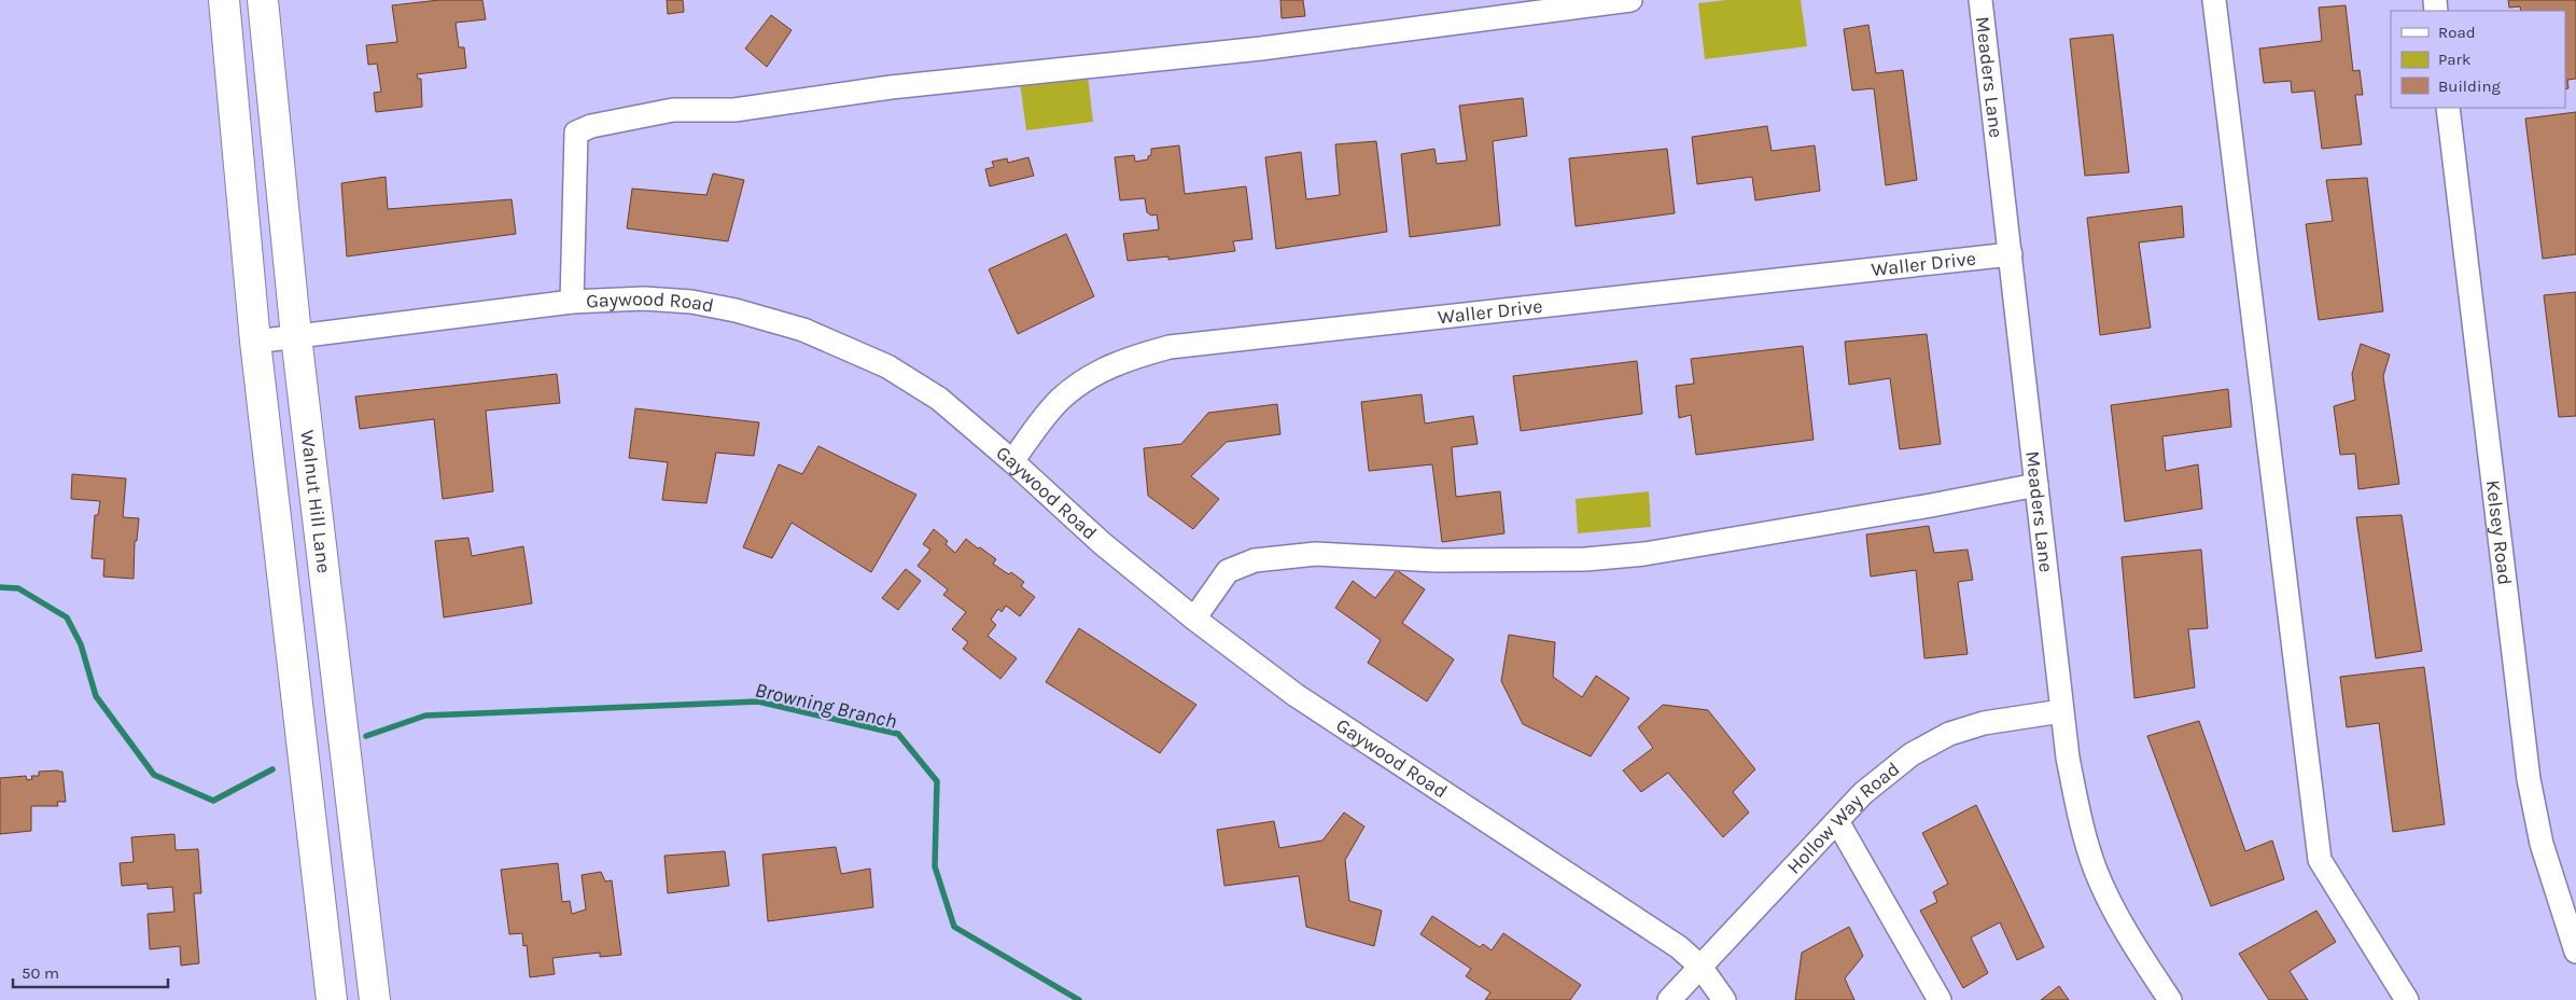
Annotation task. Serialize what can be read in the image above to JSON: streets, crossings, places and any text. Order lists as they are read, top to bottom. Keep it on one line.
{"streets":{"main road":["Walnut Hill Lane"],"street":["Meaders Lane","Waller Drive","Gaywood Road","Kelsey Road","Hollow Way Road"]},"crossings":[["Meaders Lane","Waller Drive"],["Meaders Lane","Hollow Way Road"],["Waller Drive","Gaywood Road"],["Gaywood Road","Walnut Hill Lane"],["Gaywood Road","Hollow Way Road"]],"water":["Browning Branch"],"legend":["Road","Park","Building"],"scale_bar":"50 m"}
